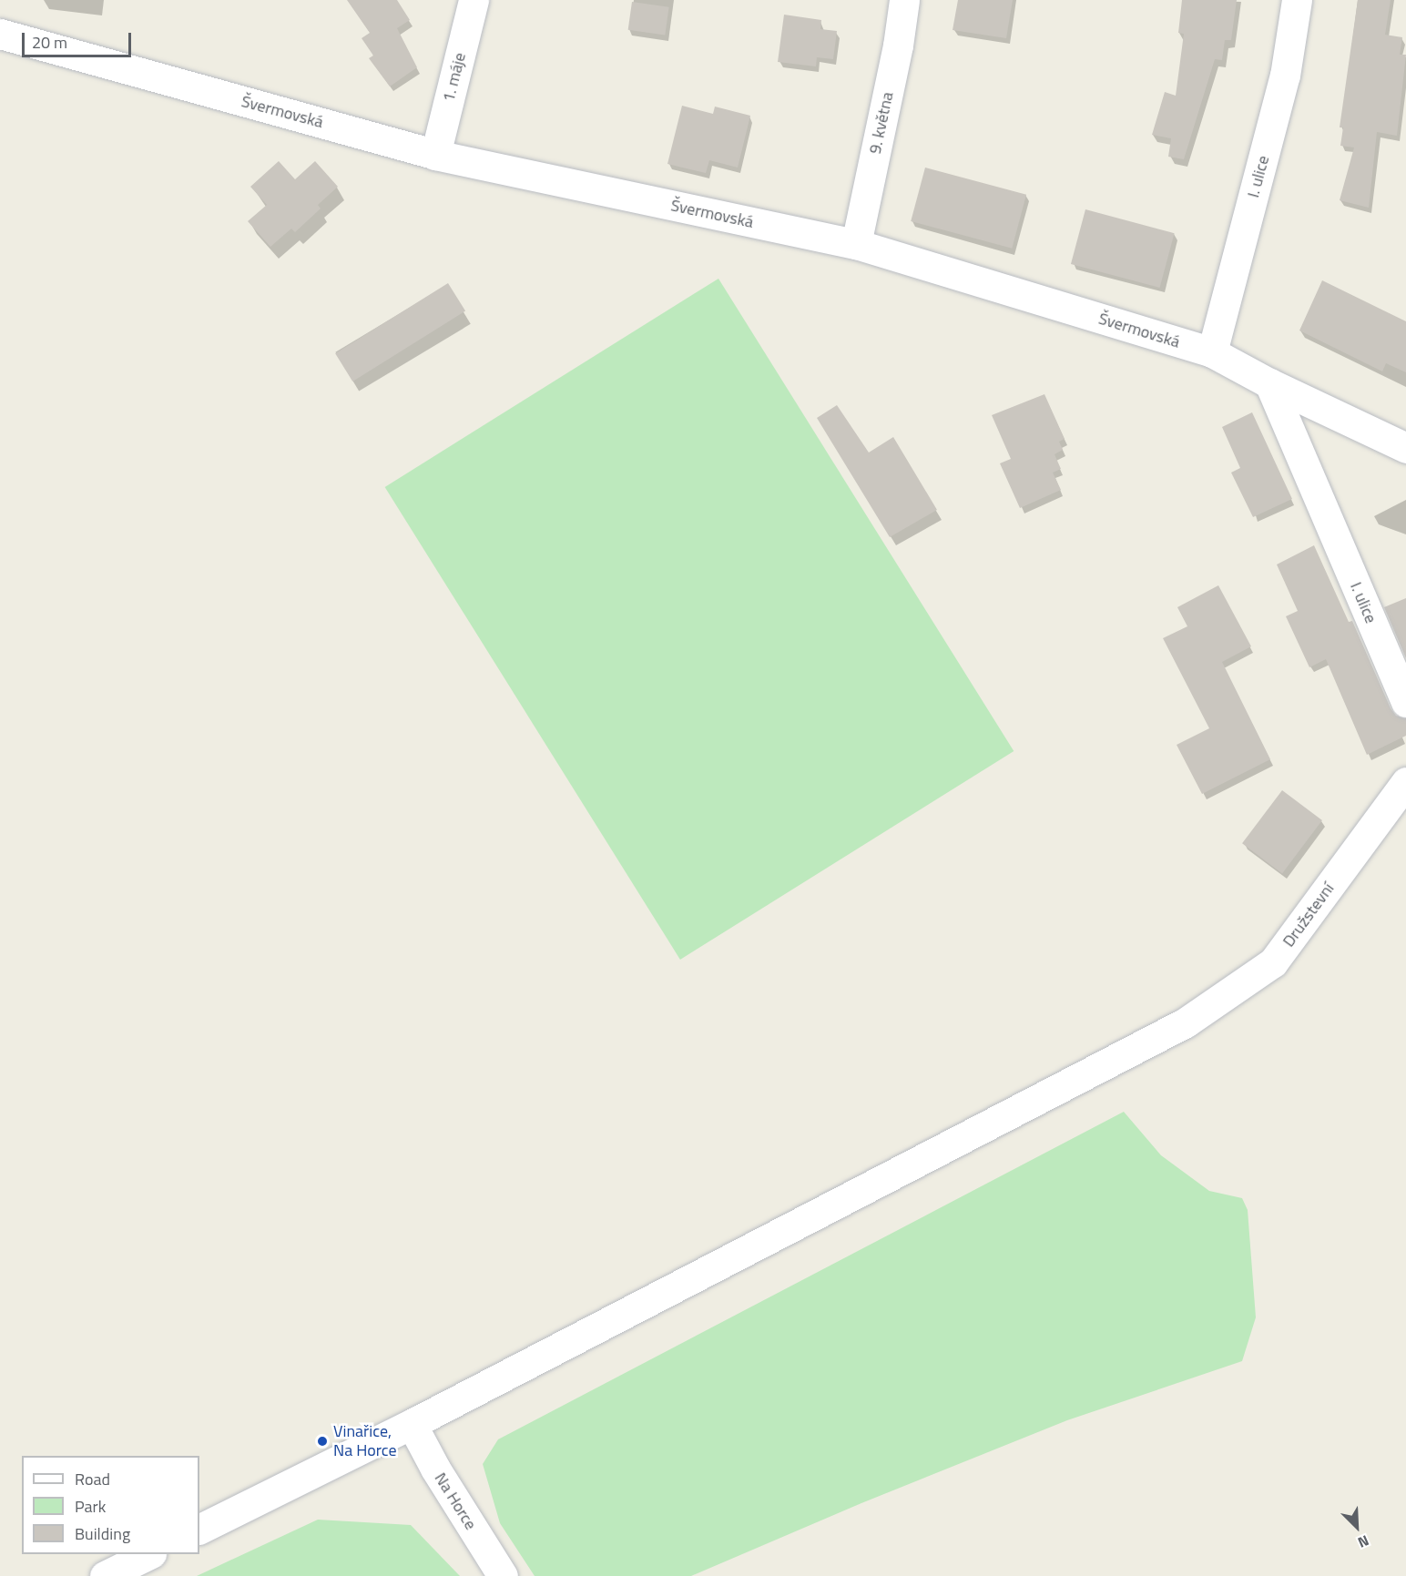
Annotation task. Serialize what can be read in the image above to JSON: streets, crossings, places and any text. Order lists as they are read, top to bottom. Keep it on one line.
{"streets":{"street":["1. máje","Švermovská","9. května","I. ulice","Družstevní","Na Horce"]},"crossings":[["1. máje","Švermovská"],["Švermovská","9. května"],["Švermovská","I. ulice"],["Družstevní","Na Horce"]],"places":["Vinařice, Na Horce"],"legend":["Road","Park","Building"],"scale_bar":"20 m","north":"bottom right"}
